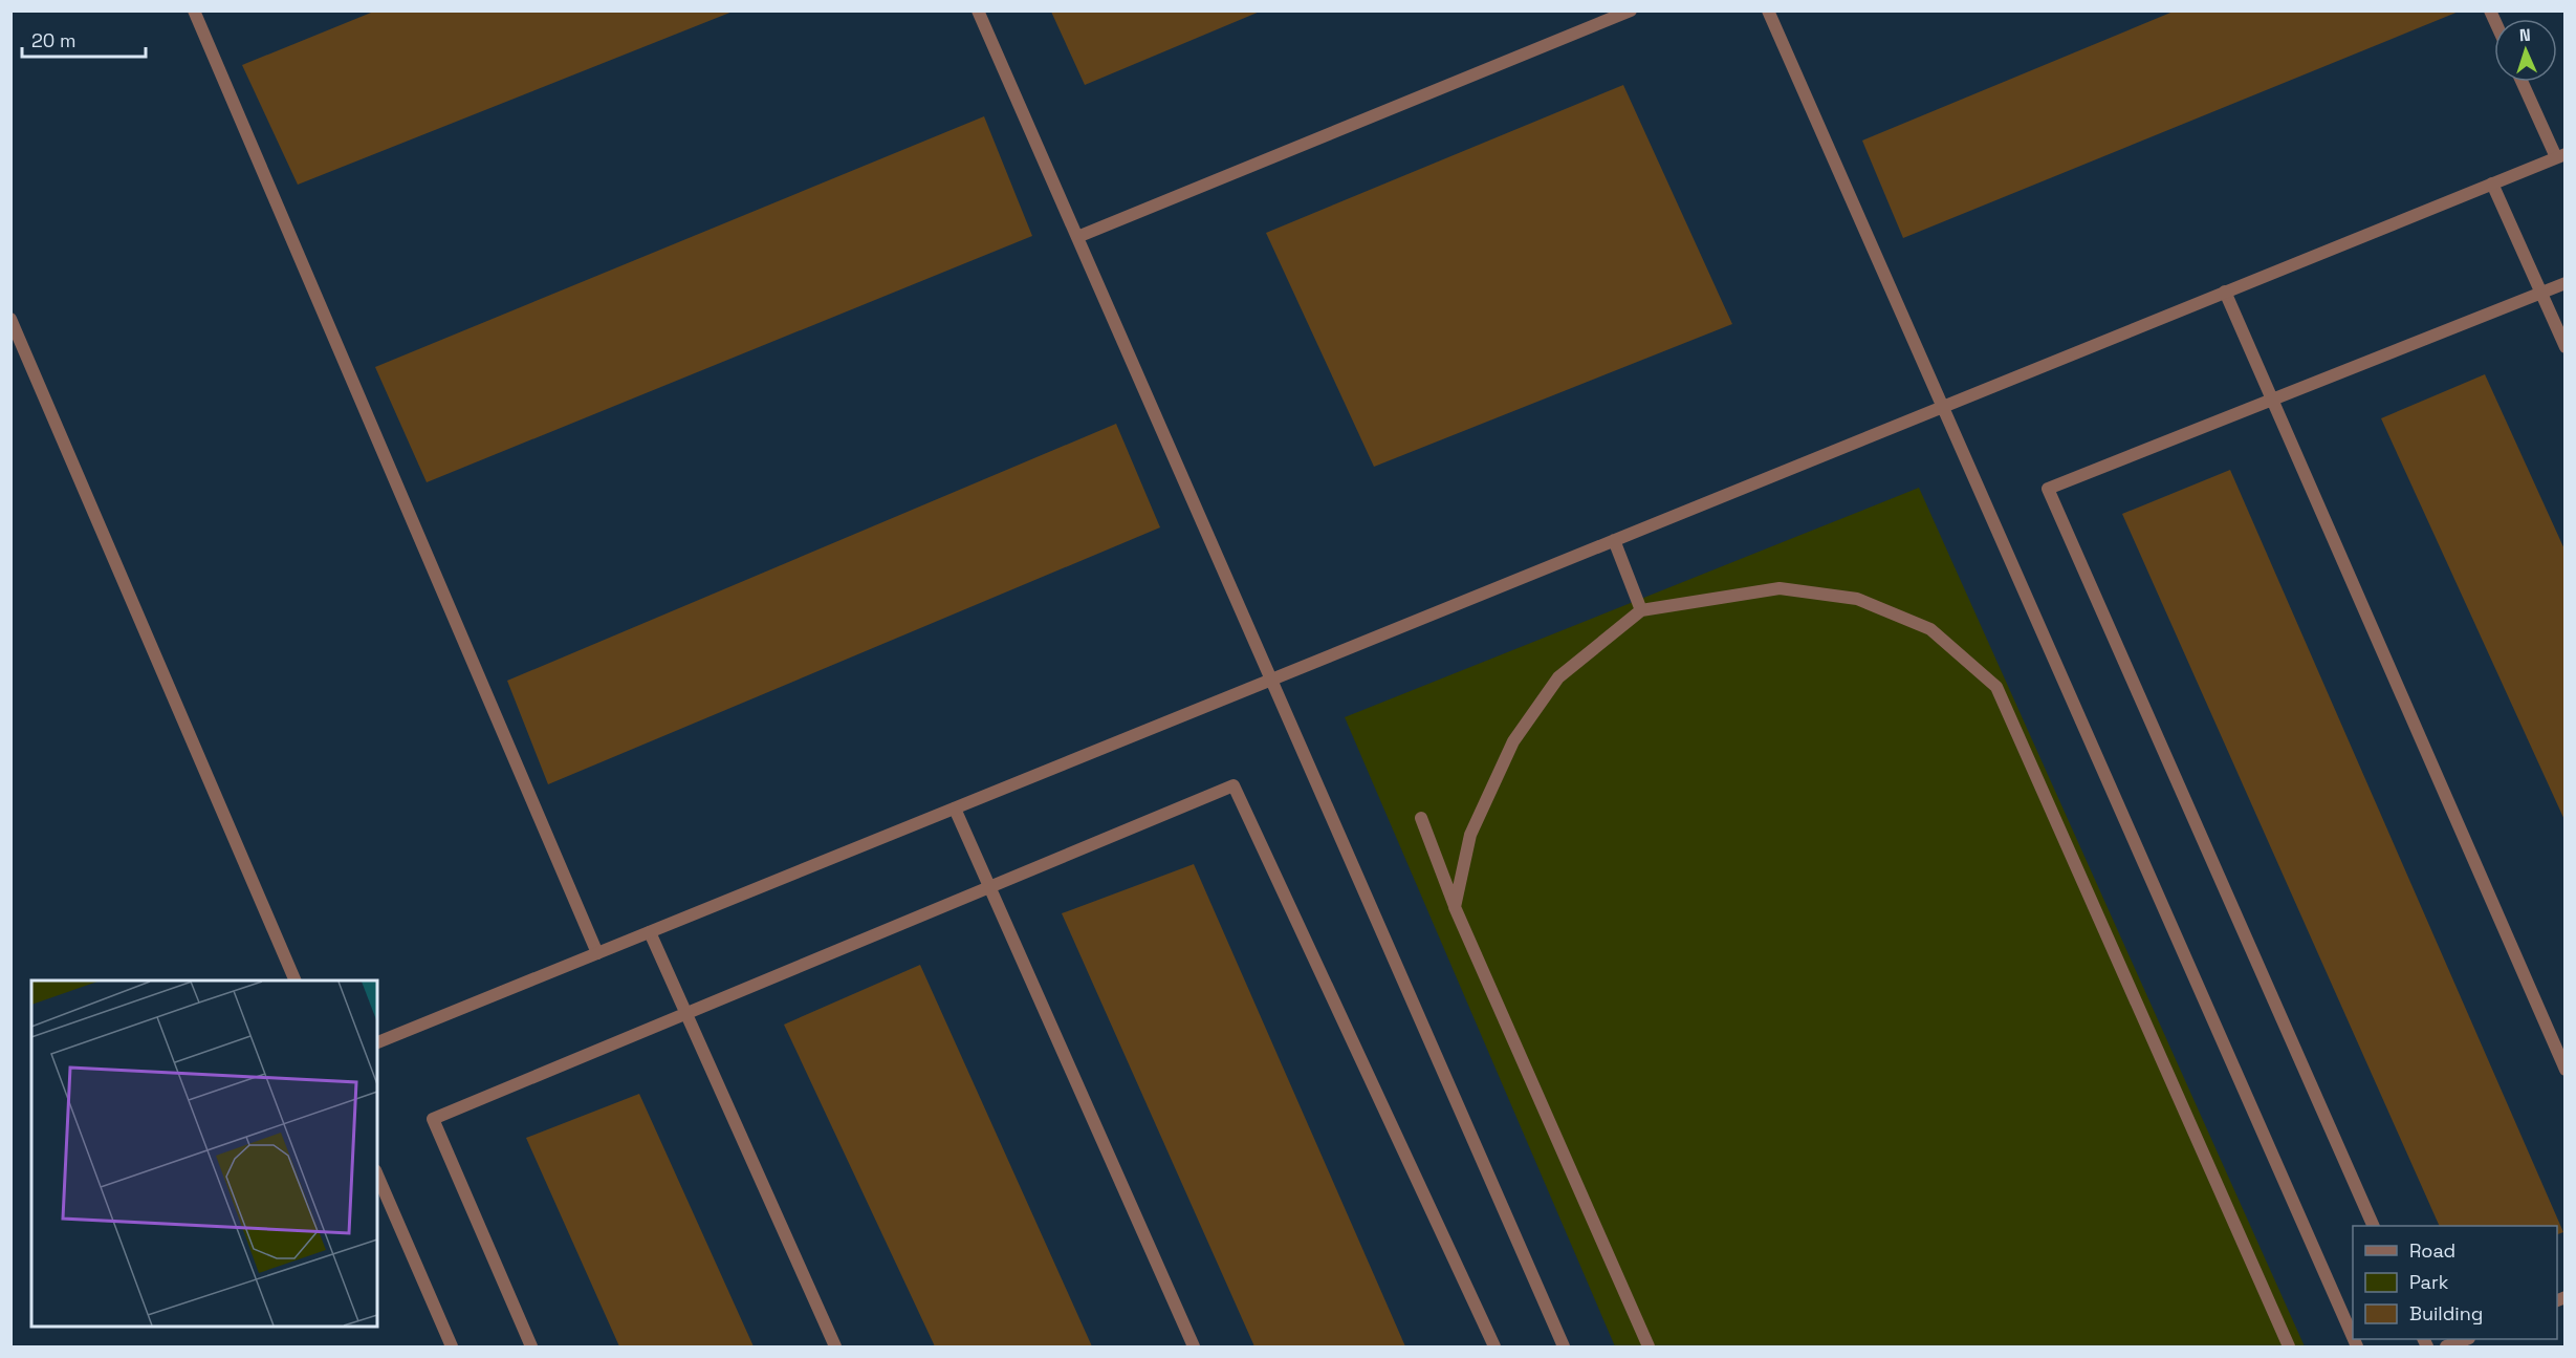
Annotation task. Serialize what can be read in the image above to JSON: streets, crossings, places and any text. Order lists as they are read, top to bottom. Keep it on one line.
{"legend":["Road","Park","Building"],"scale_bar":"20 m","north":"top"}
